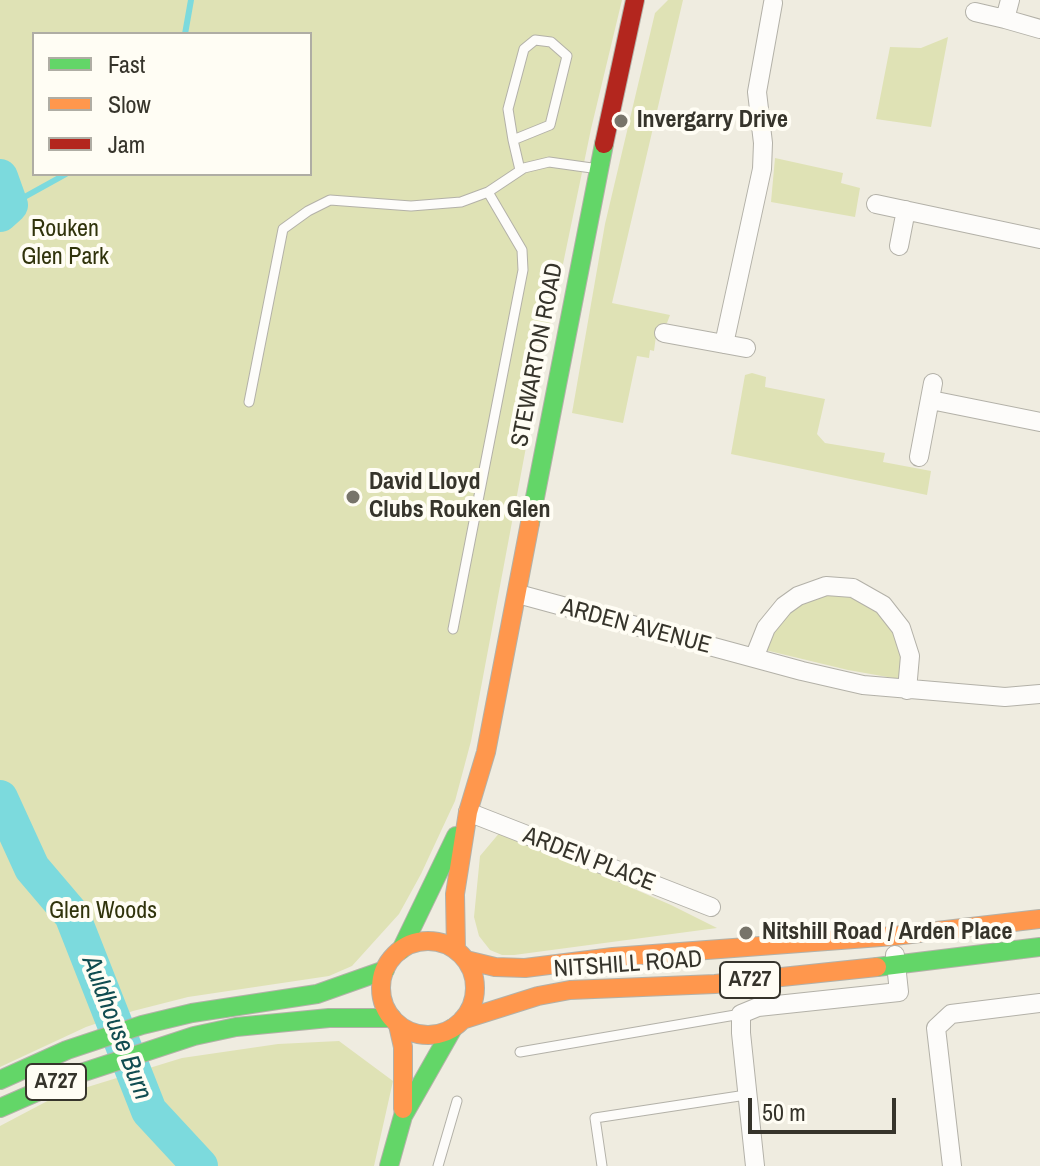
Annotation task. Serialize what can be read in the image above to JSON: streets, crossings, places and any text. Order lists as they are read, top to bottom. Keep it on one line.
{"streets":{"main road":["STEWARTON ROAD","NITSHILL ROAD","A727"],"street":["ARDEN AVENUE","ARDEN PLACE"]},"crossings":[["STEWARTON ROAD","ARDEN AVENUE"],["STEWARTON ROAD","ARDEN PLACE"],["STEWARTON ROAD","NITSHILL ROAD"],["STEWARTON ROAD","A727"],["NITSHILL ROAD","A727"]],"water":["Auldhouse Burn"],"parks":["Rouken Glen Park","Glen Woods"],"places":["Invergarry Drive","David Lloyd Clubs Rouken Glen","Nitshill Road / Arden Place"],"legend":["Fast","Slow","Jam"],"scale_bar":"50 m"}
